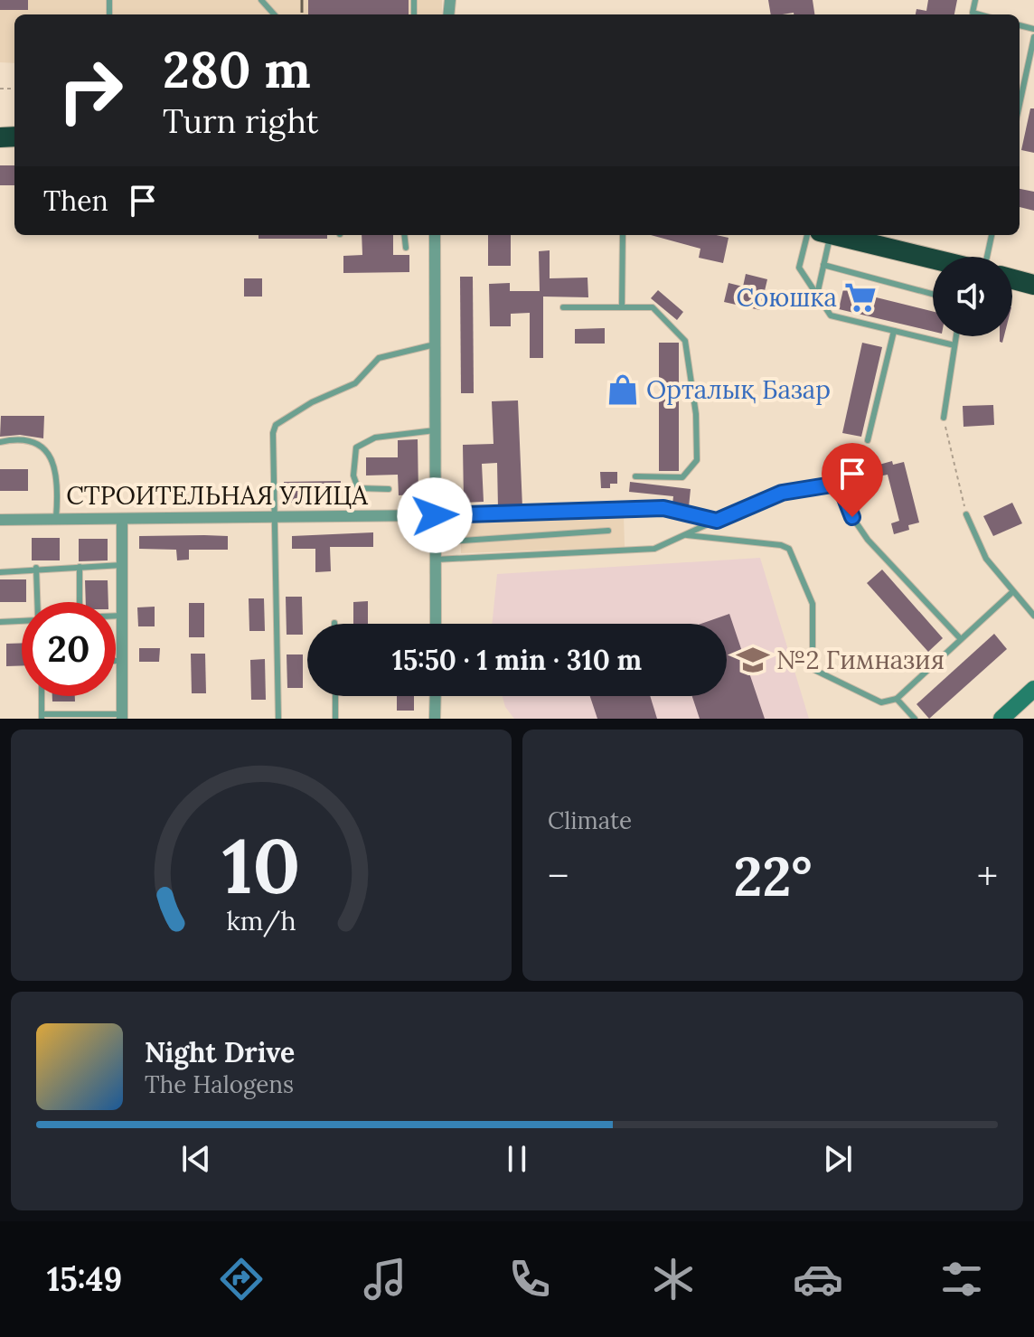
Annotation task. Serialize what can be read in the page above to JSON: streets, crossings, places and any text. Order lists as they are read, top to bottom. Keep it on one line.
{"streets":{"street":["СТРОИТЕЛЬНАЯ УЛИЦА"]},"places":{"supermarket":["Союшка"],"shop":["Орталық Базар"],"school or university":["№2 Гимназия"]},"page":{"turn":["280 m","Turn right"],"then":"Then","limit":"20","trip":"15:50 · 1 min · 310 m","tile":"Climate","heat":["−","22°","+"],"song":["Night Drive","The Halogens"],"tabs":"15:49","gauge":["10","km/h"]}}
